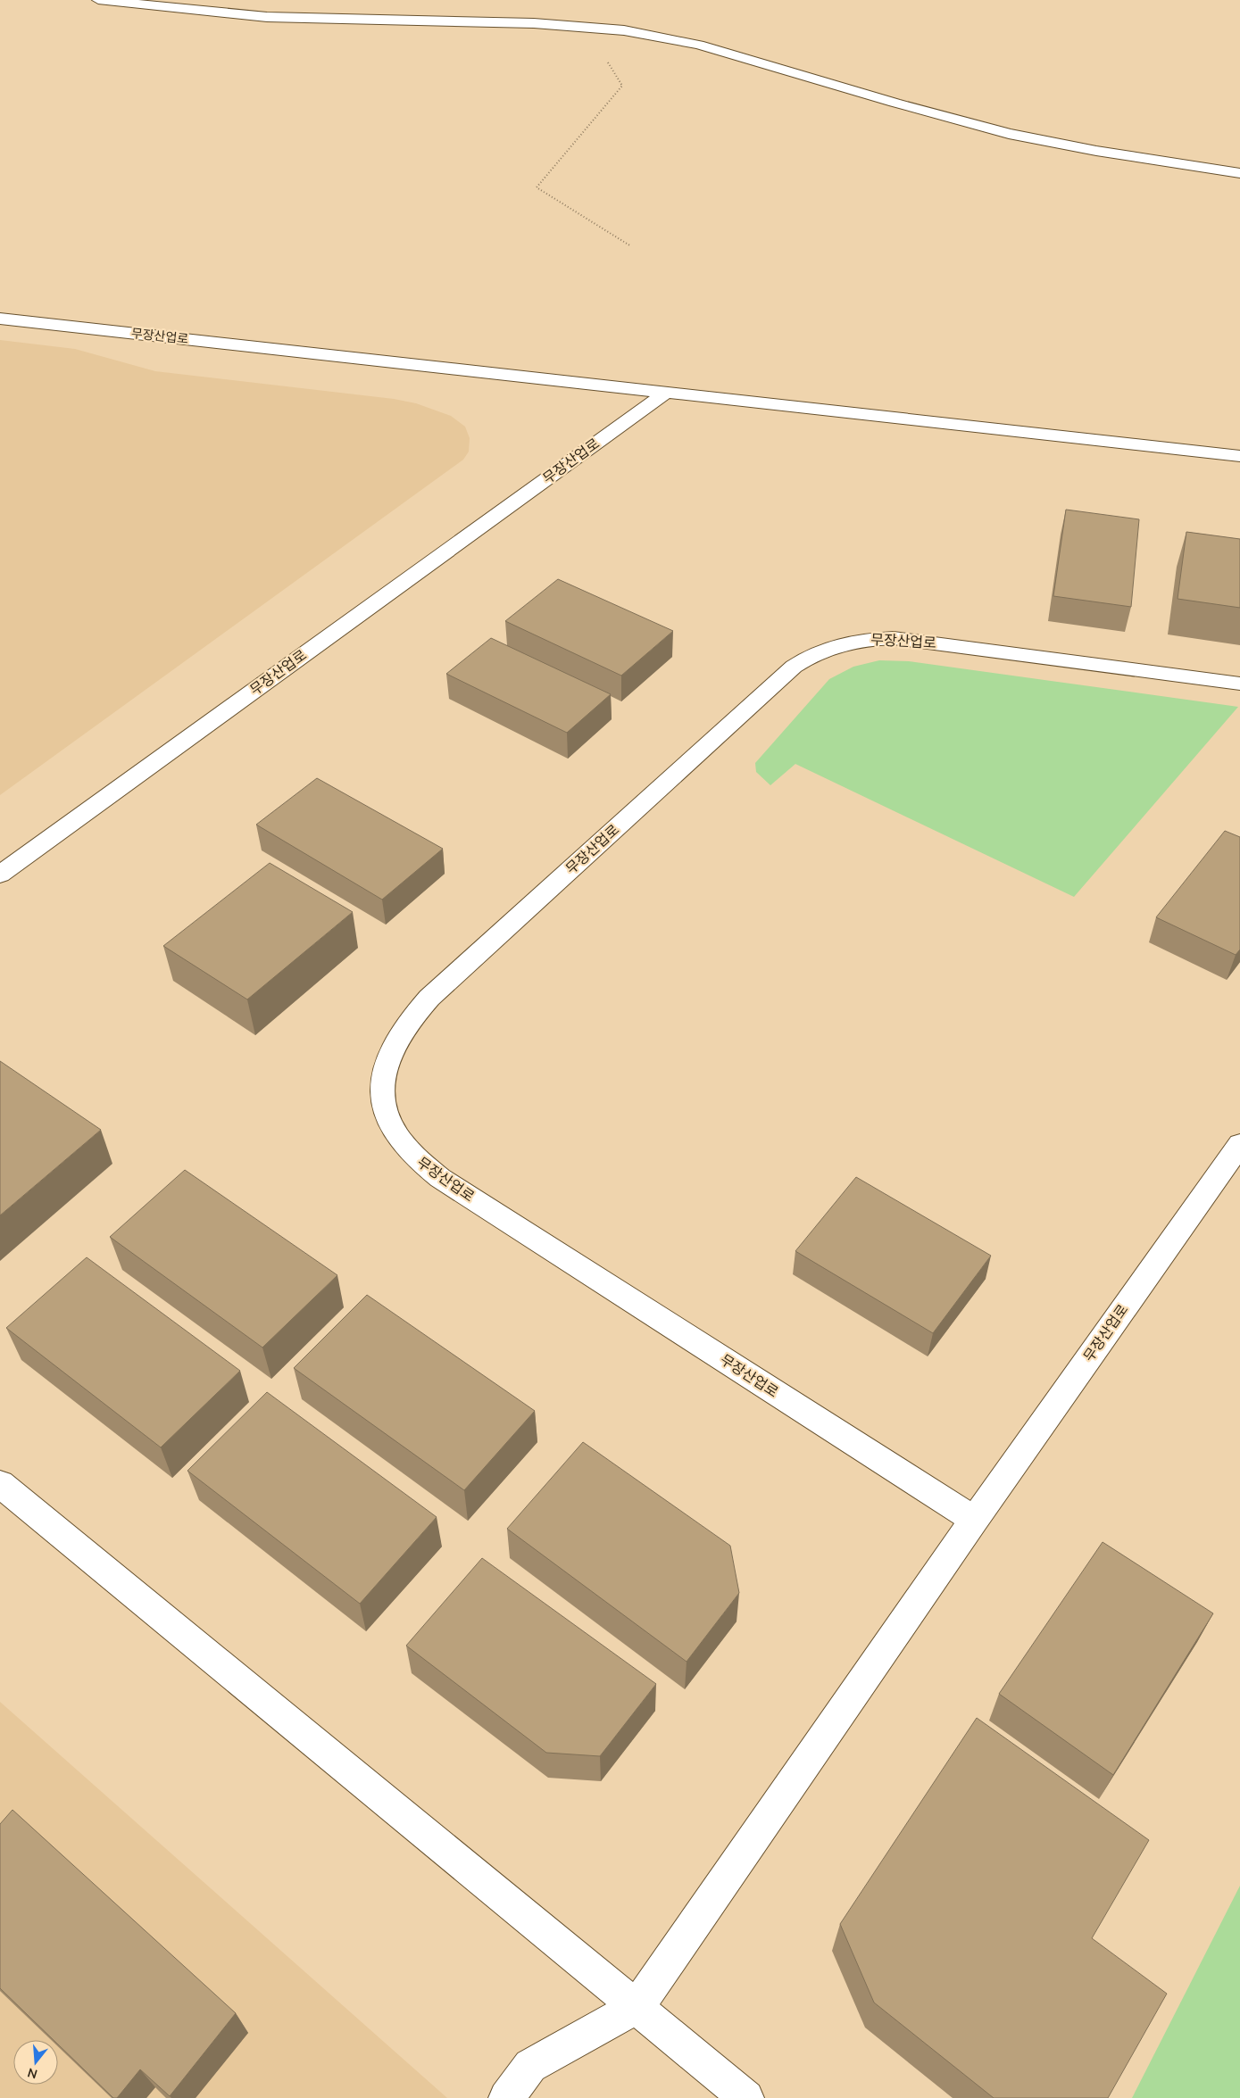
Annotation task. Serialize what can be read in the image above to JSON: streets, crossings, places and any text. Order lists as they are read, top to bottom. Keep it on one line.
{"streets":{"street":["무장산업로"]},"north":"bottom"}
